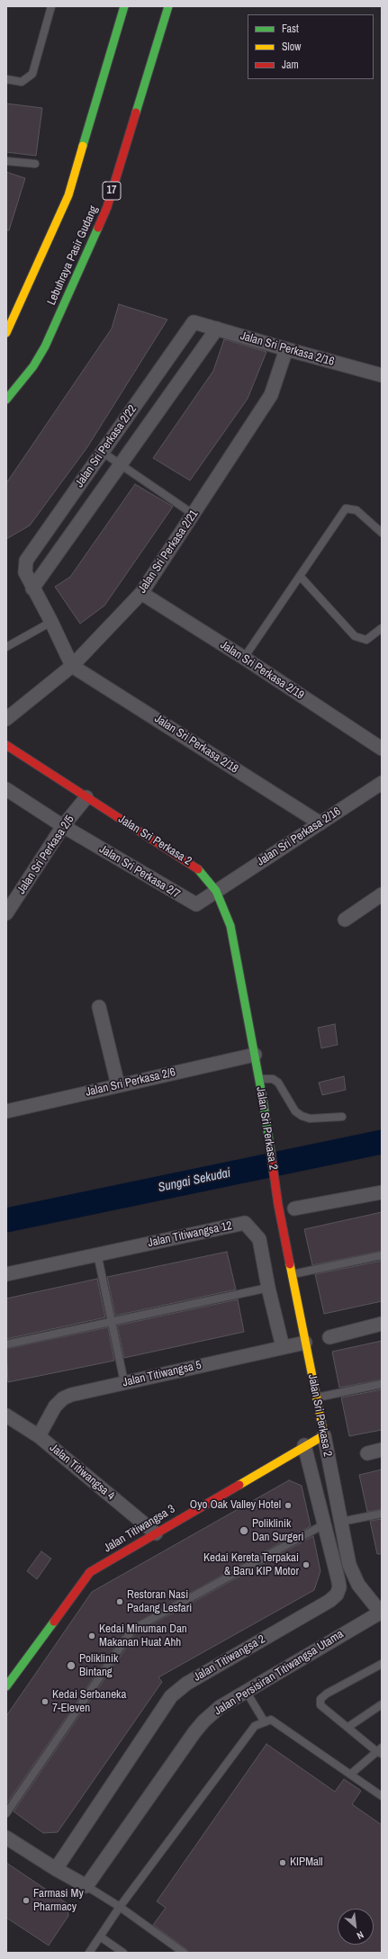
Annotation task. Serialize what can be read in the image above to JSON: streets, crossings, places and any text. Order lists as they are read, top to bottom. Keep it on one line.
{"streets":{"main road":["17","Lebuhraya Pasir Gudang","Jalan Sri Perkasa 2","Jalan Titiwangsa 3"],"street":["Jalan Sri Perkasa 2/16","Jalan Sri Perkasa 2/22","Jalan Sri Perkasa 2/21","Jalan Sri Perkasa 2/19","Jalan Sri Perkasa 2/18","Jalan Sri Perkasa 2/5","Jalan Sri Perkasa 2/7","Jalan Sri Perkasa 2/6","Jalan Titiwangsa 12","Jalan Titiwangsa 5","Jalan Titiwangsa 4","Jalan Titiwangsa 2","Jalan Persisiran Titiwangsa Utama"]},"crossings":[["Jalan Sri Perkasa 2/16","Jalan Sri Perkasa 2/22"],["Jalan Sri Perkasa 2/16","Jalan Sri Perkasa 2/21"],["Jalan Sri Perkasa 2/16","Jalan Sri Perkasa 2/18"],["Jalan Sri Perkasa 2/16","Jalan Sri Perkasa 2"],["Jalan Sri Perkasa 2/16","Jalan Sri Perkasa 2/7"],["Jalan Sri Perkasa 2/21","Jalan Sri Perkasa 2/19"],["Jalan Sri Perkasa 2/21","Jalan Sri Perkasa 2/18"],["Jalan Sri Perkasa 2","Jalan Sri Perkasa 2/5"],["Jalan Sri Perkasa 2","Jalan Sri Perkasa 2/7"],["Jalan Sri Perkasa 2","Jalan Sri Perkasa 2/6"],["Jalan Sri Perkasa 2","Jalan Titiwangsa 5"],["Jalan Sri Perkasa 2","Jalan Titiwangsa 3"],["Jalan Sri Perkasa 2","Jalan Persisiran Titiwangsa Utama"],["Jalan Sri Perkasa 2/5","Jalan Sri Perkasa 2/7"],["Jalan Titiwangsa 12","Jalan Titiwangsa 5"],["Jalan Titiwangsa 5","Jalan Titiwangsa 4"],["Jalan Titiwangsa 4","Jalan Titiwangsa 3"],["Jalan Titiwangsa 3","Jalan Titiwangsa 2"]],"water":["Sungai Sekudai"],"places":["Oyo Oak Valley Hotel","Poliklinik Dan Surgeri","Kedai Kereta Terpakai & Baru KIP Motor","Restoran Nasi Padang Lesfari","Kedai Minuman Dan Makanan Huat Ahh","Poliklinik Bintang","Kedai Serbaneka 7-Eleven","KIPMall","Farmasi My Pharmacy"],"legend":["Fast","Slow","Jam"],"north":"bottom right"}
